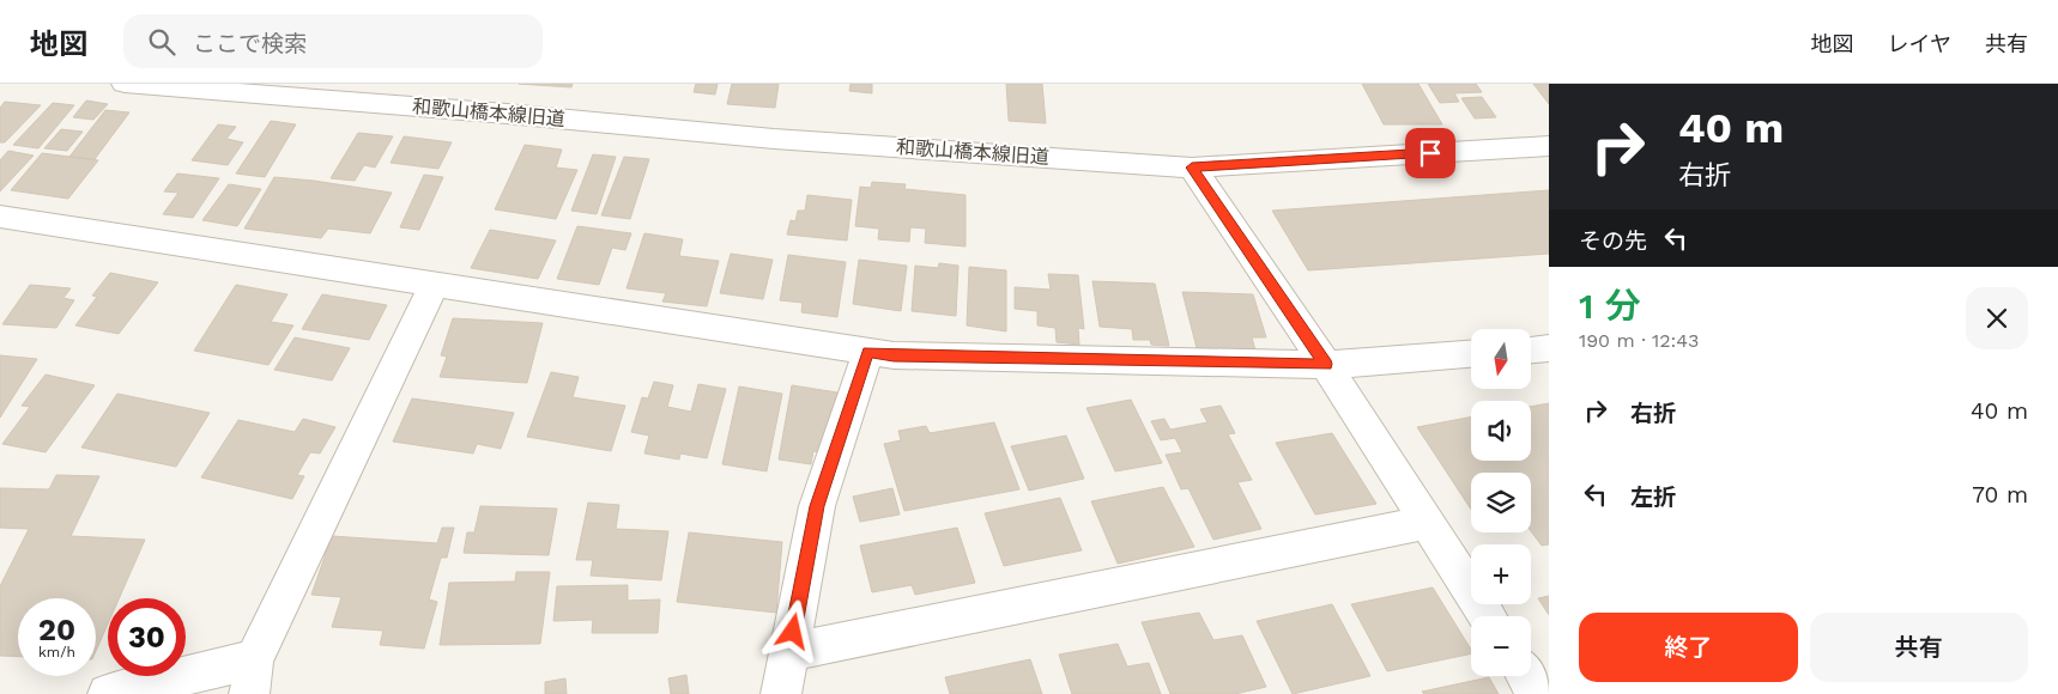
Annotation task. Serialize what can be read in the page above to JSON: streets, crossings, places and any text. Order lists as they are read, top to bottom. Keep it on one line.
{"streets":{"street":["和歌山橋本線旧道"]},"north":"bottom","page":{"header":"地図","search":"ここで検索","nav":["地図","レイヤ","共有"],"turn":["40 m","右折"],"then":"その先","heading":["1 分","190 m · 12:43"],"map_buttons":["+","−"],"list":[{"name":"右折","value":"40 m"},{"name":"左折","value":"70 m"}],"speed":"20 km/h","limit":"30","buttons":["終了","共有"]}}
